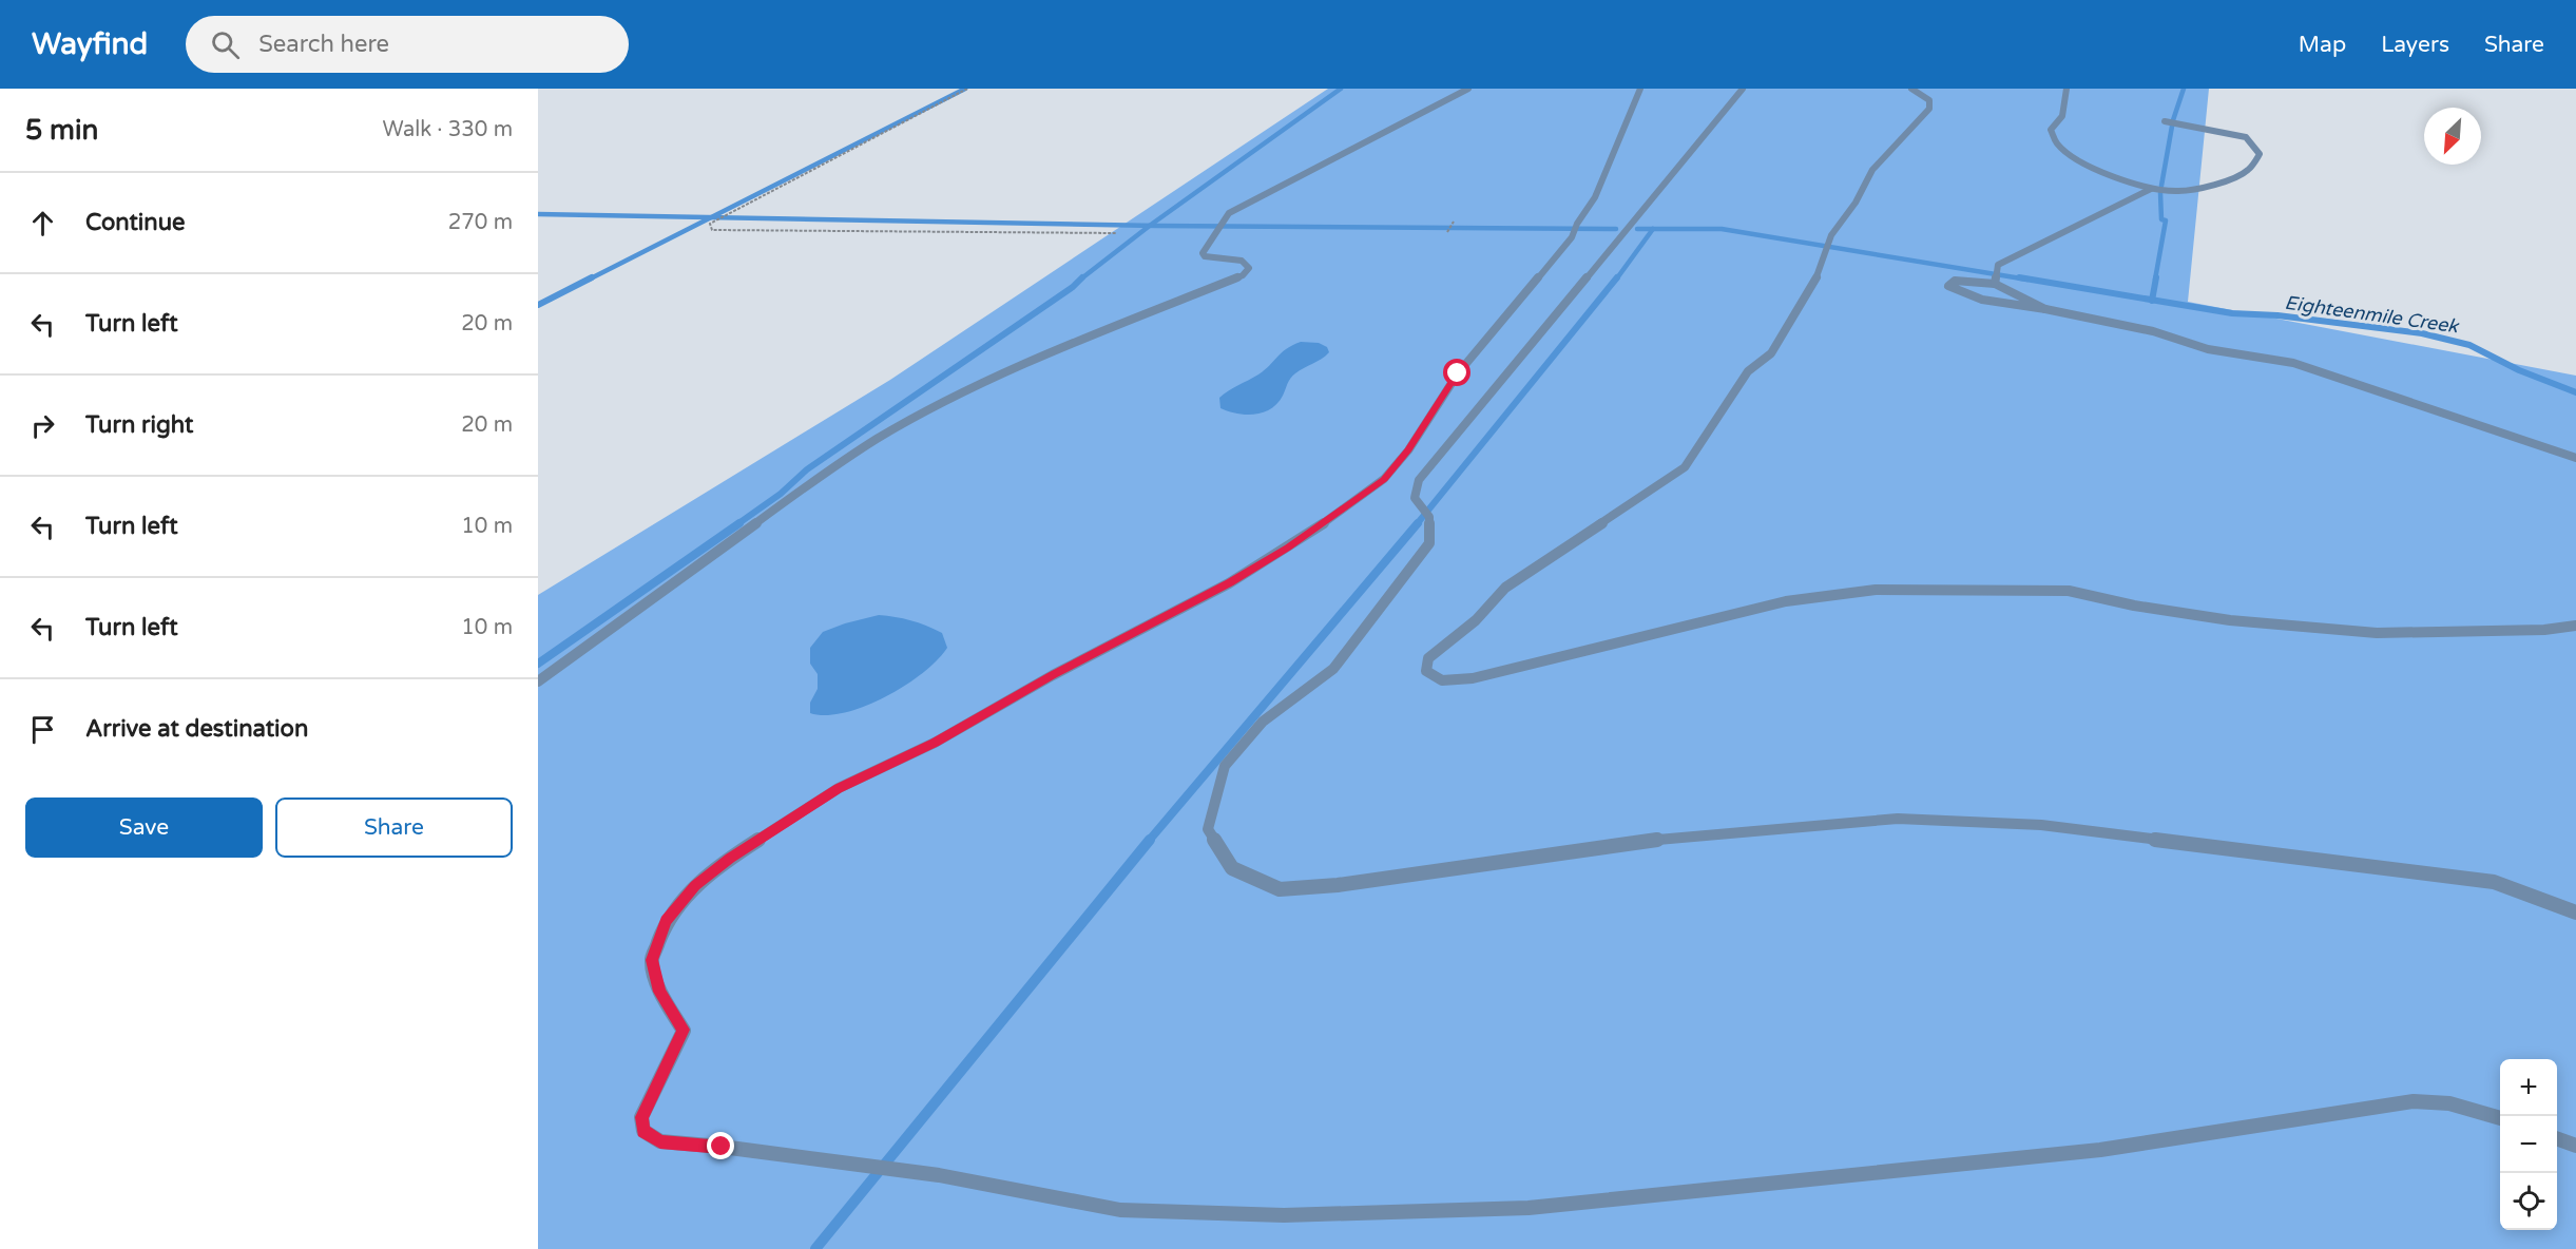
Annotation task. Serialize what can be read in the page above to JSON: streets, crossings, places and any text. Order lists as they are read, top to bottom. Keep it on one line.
{"water":["Eighteenmile Creek"],"north":"bottom left","page":{"header":"Wayfind","search":"Search here","nav":["Map","Layers","Share"],"heading":["5 min","Walk · 330 m"],"list":[["Continue","270 m"],["Turn left","20 m"],["Turn right","20 m"],["Turn left","10 m"],["Turn left","10 m"],"Arrive at destination"],"buttons":["Save","Share"],"map_buttons":["+","−"]}}
